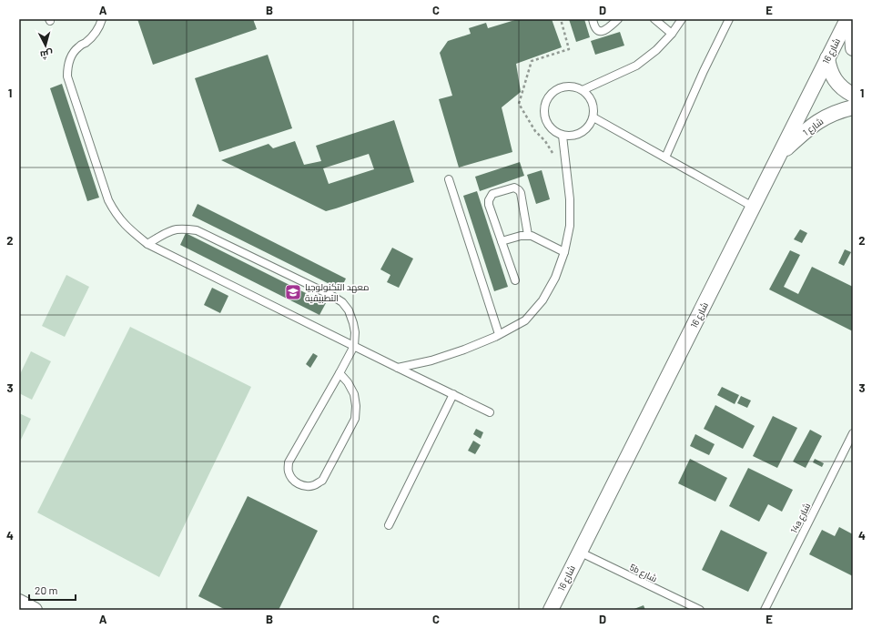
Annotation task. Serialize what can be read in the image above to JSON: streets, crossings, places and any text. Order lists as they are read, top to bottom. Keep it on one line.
{"streets":{"street":["شارع 16","شارع 1"],"lane":["14a شارع","5b شارع"]},"crossings":[["شارع 16","شارع 1"],["شارع 16","5b شارع"]],"places":{"school or university":["معهد التكنولوجيا التطبيقية"]},"scale_bar":"20 m","north":"bottom","grid":{"columns":["A","B","C","D","E"],"rows":["1","2","3","4"]}}
